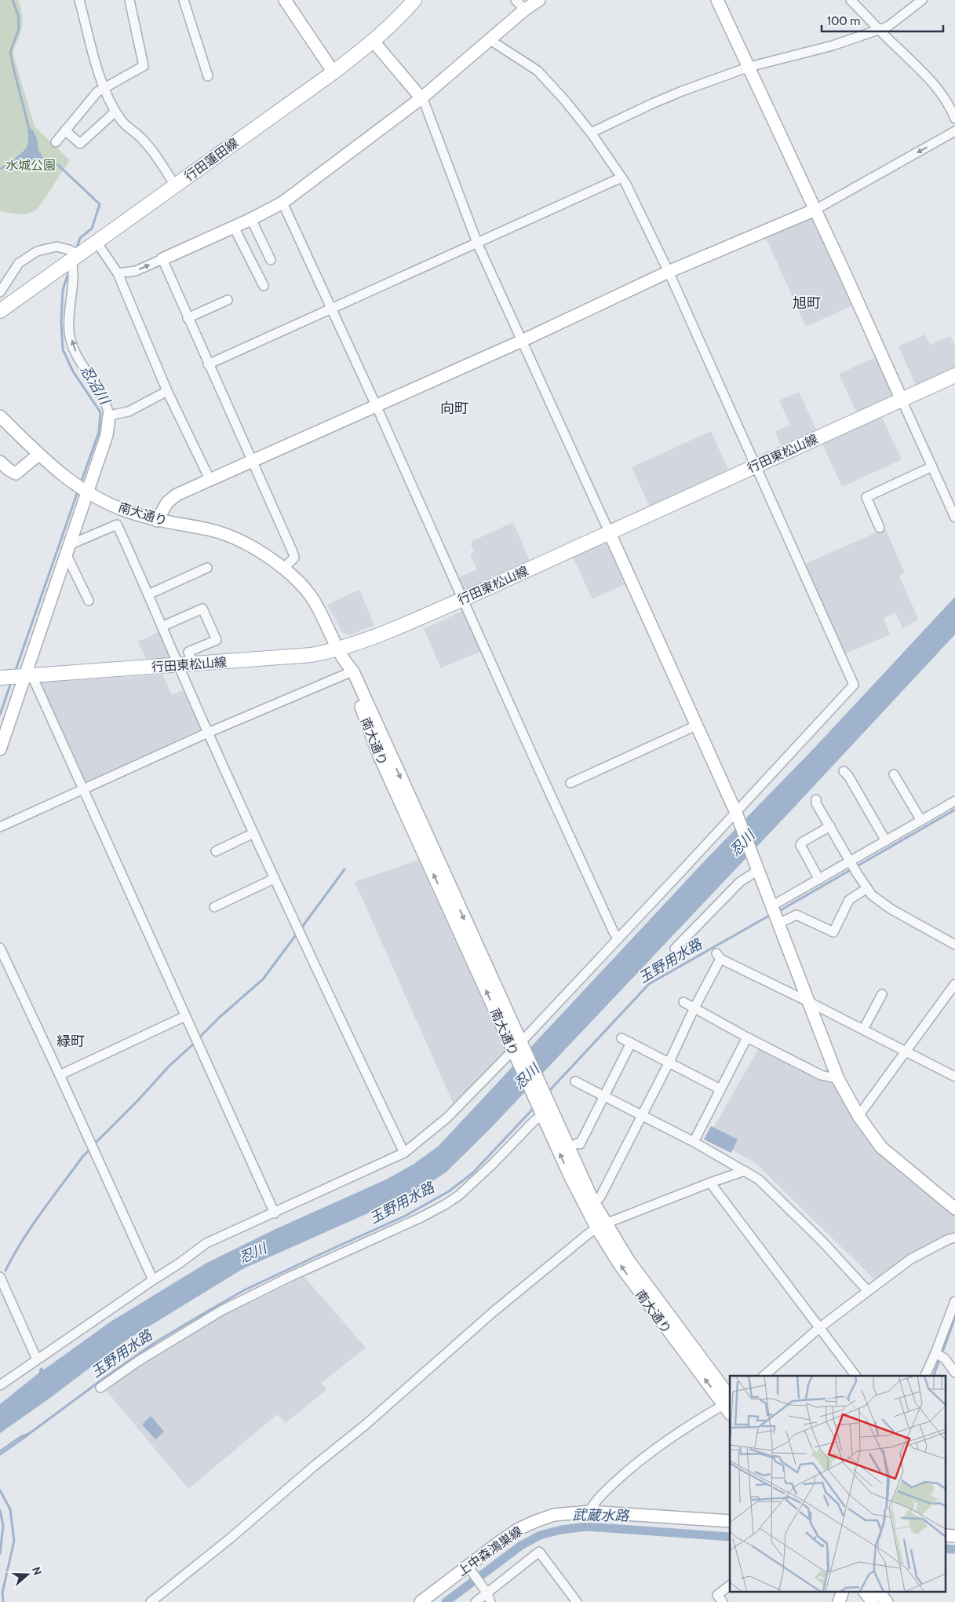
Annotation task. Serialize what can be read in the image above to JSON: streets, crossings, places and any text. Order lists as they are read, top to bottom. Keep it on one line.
{"streets":{"main road":["行田蓮田線","行田東松山線"],"street":["南大通り","上中森鴻巣線"]},"crossings":[["行田東松山線","南大通り"]],"districts":["旭町","向町","緑町"],"water":["忍沼川","忍川","玉野用水路","武蔵水路"],"parks":["水城公園"],"scale_bar":"100 m","north":"right"}
